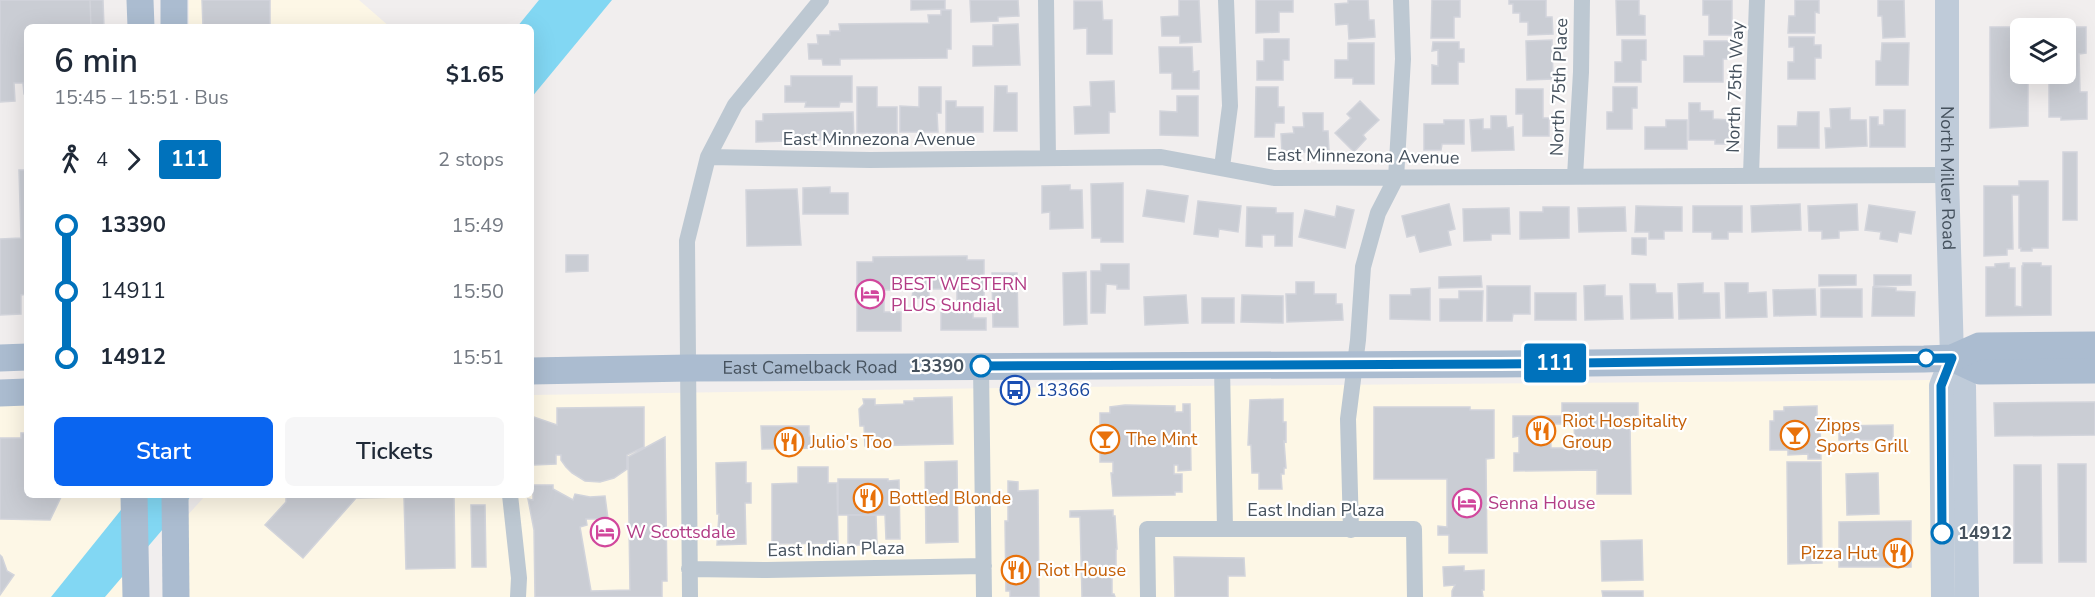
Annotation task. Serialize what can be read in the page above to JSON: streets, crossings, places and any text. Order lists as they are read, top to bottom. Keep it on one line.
{"streets":{"main road":["East Camelback Road"],"street":["North 75th Place","North 75th Way","East Minnezona Avenue","North Miller Road","East Indian Plaza"]},"crossings":[["North 75th Place","East Minnezona Avenue"],["North 75th Way","East Minnezona Avenue"],["East Minnezona Avenue","North Miller Road"],["North Miller Road","East Camelback Road"]],"places":{"hotel":["BEST WESTERN PLUS Sundial","Senna House","W Scottsdale"],"other":["13390","14912"],"bus stop":["13366"],"restaurant":["Riot Hospitality Group","Julio's Too","Bottled Blonde","Pizza Hut","Riot House"],"bar":["Zipps Sports Grill","The Mint"]},"lines":["bus line 111"],"page":{"on_map":"111","heading":["6 min","15:45 – 15:51 · Bus","$1.65"],"legs":["4","111","2 stops"],"list":[{"name":"13390","value":"15:49"},{"name":"14911","value":"15:50"},{"name":"14912","value":"15:51"}],"buttons":["Start","Tickets"]}}
